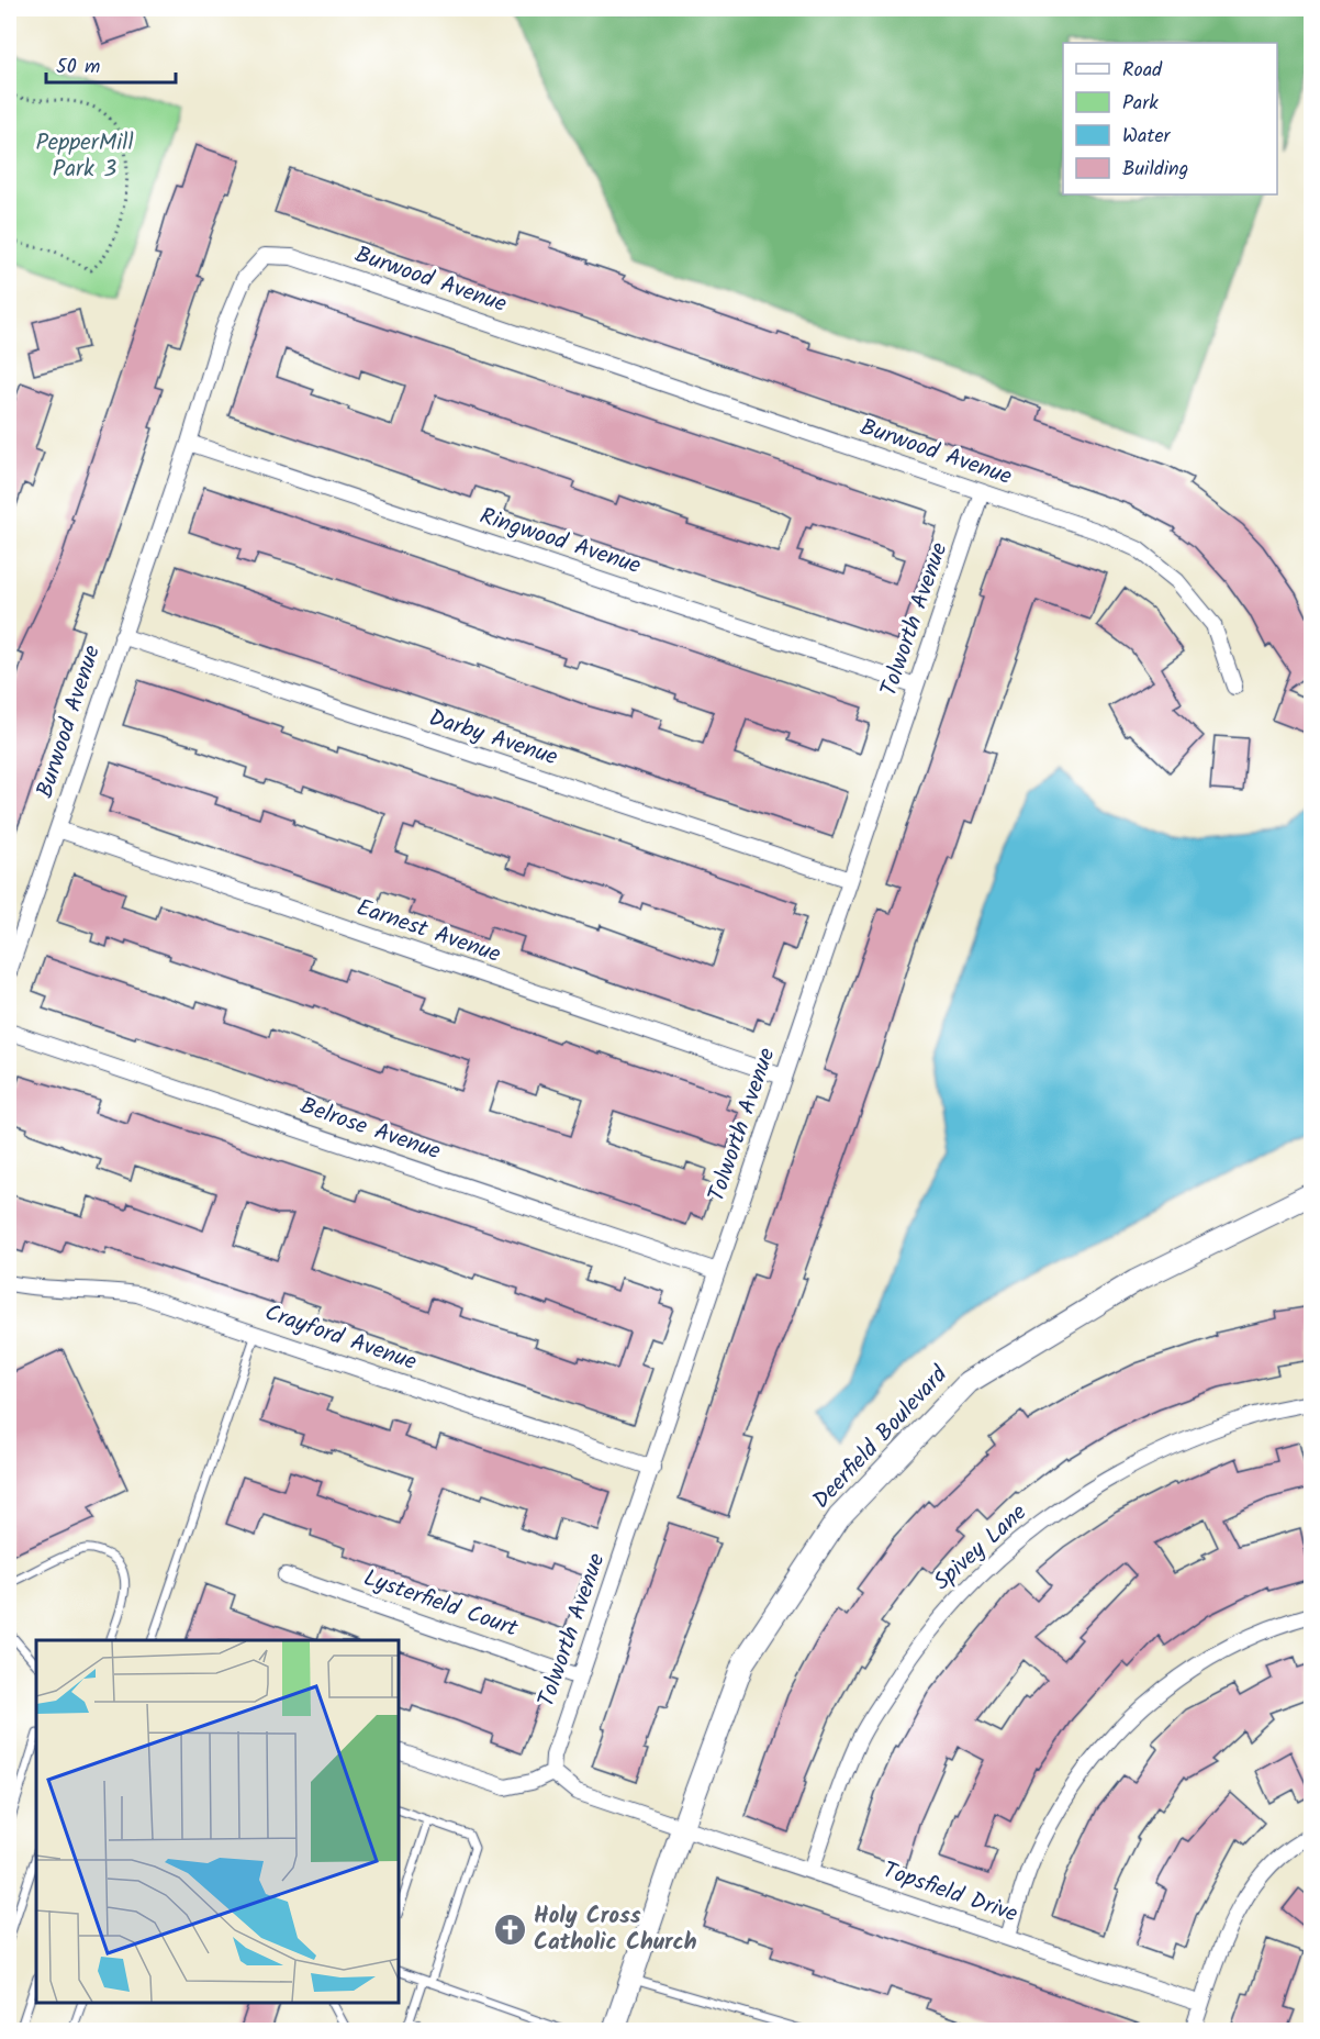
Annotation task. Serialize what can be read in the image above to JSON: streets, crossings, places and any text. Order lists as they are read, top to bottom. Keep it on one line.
{"streets":{"street":["Burwood Avenue","Ringwood Avenue","Tolworth Avenue","Darby Avenue","Earnest Avenue","Belrose Avenue","Crayford Avenue","Deerfield Boulevard","Spivey Lane","Lysterfield Court","Topsfield Drive"]},"crossings":[["Burwood Avenue","Ringwood Avenue"],["Burwood Avenue","Tolworth Avenue"],["Burwood Avenue","Darby Avenue"],["Burwood Avenue","Earnest Avenue"],["Ringwood Avenue","Tolworth Avenue"],["Tolworth Avenue","Darby Avenue"],["Tolworth Avenue","Earnest Avenue"],["Tolworth Avenue","Belrose Avenue"],["Tolworth Avenue","Crayford Avenue"],["Tolworth Avenue","Lysterfield Court"],["Tolworth Avenue","Topsfield Drive"],["Deerfield Boulevard","Topsfield Drive"],["Spivey Lane","Topsfield Drive"]],"parks":["PepperMill Park 3"],"places":{"church":["Holy Cross Catholic Church"]},"legend":["Road","Park","Water","Building"],"scale_bar":"50 m"}
